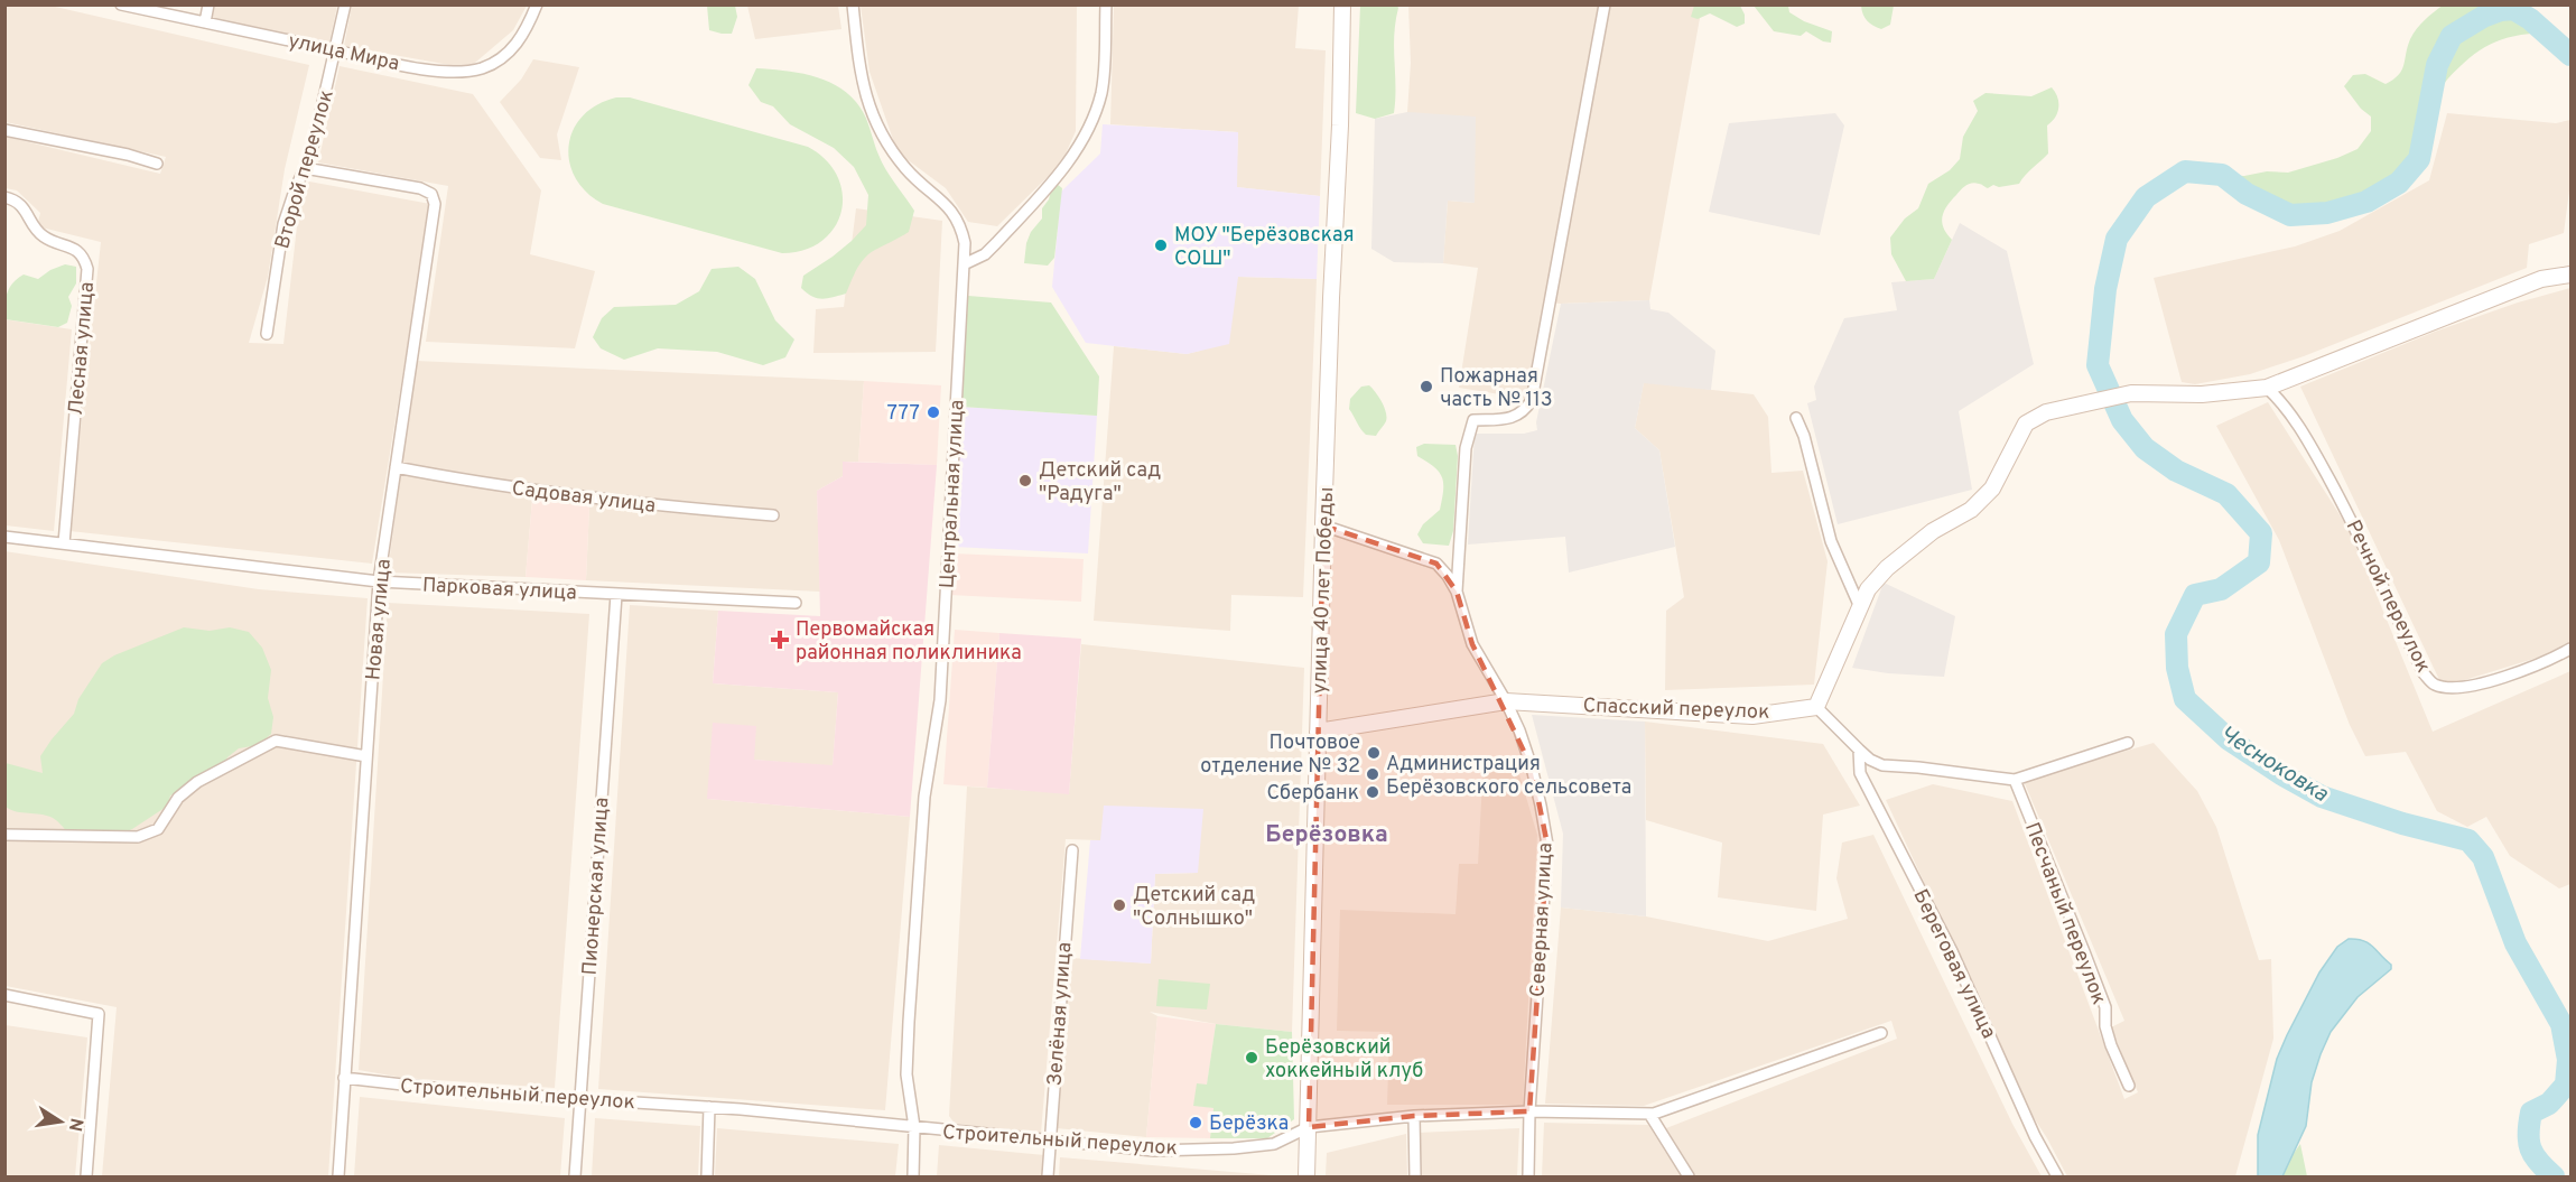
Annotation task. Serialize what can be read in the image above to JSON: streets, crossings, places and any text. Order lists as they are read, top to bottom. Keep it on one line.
{"streets":{"street":["улица Мира","Второй переулок","Лесная улица","Центральная улица","Садовая улица","Парковая улица","улица 40 лет Победы","Речной переулок","Новая улица","Спасский переулок","Пионерская улица","Песчаный переулок","Северная улица","Береговая улица","Зелёная улица","Строительный переулок"]},"crossings":[["улица Мира","Второй переулок"],["Второй переулок","Новая улица"],["Лесная улица","Парковая улица"],["Центральная улица","Строительный переулок"],["Садовая улица","Новая улица"],["Парковая улица","Новая улица"],["Парковая улица","Пионерская улица"],["улица 40 лет Победы","Спасский переулок"],["улица 40 лет Победы","Северная улица"],["улица 40 лет Победы","Строительный переулок"],["Новая улица","Строительный переулок"],["Спасский переулок","Северная улица"],["Пионерская улица","Строительный переулок"],["Северная улица","Строительный переулок"],["Зелёная улица","Строительный переулок"]],"districts":["Берёзовка"],"water":["Чесноковка"],"places":{"other":["МОУ \"Берёзовская СОШ\"","Пожарная часть № 113","777","Детский сад \"Радуга\"","Почтовое отделение № 32","Администрация Берёзовского сельсовета","Сбербанк","Детский сад \"Солнышко\"","Берёзовский хоккейный клуб","Берёзка"],"health":["Первомайская районная поликлиника"]},"north":"right"}
